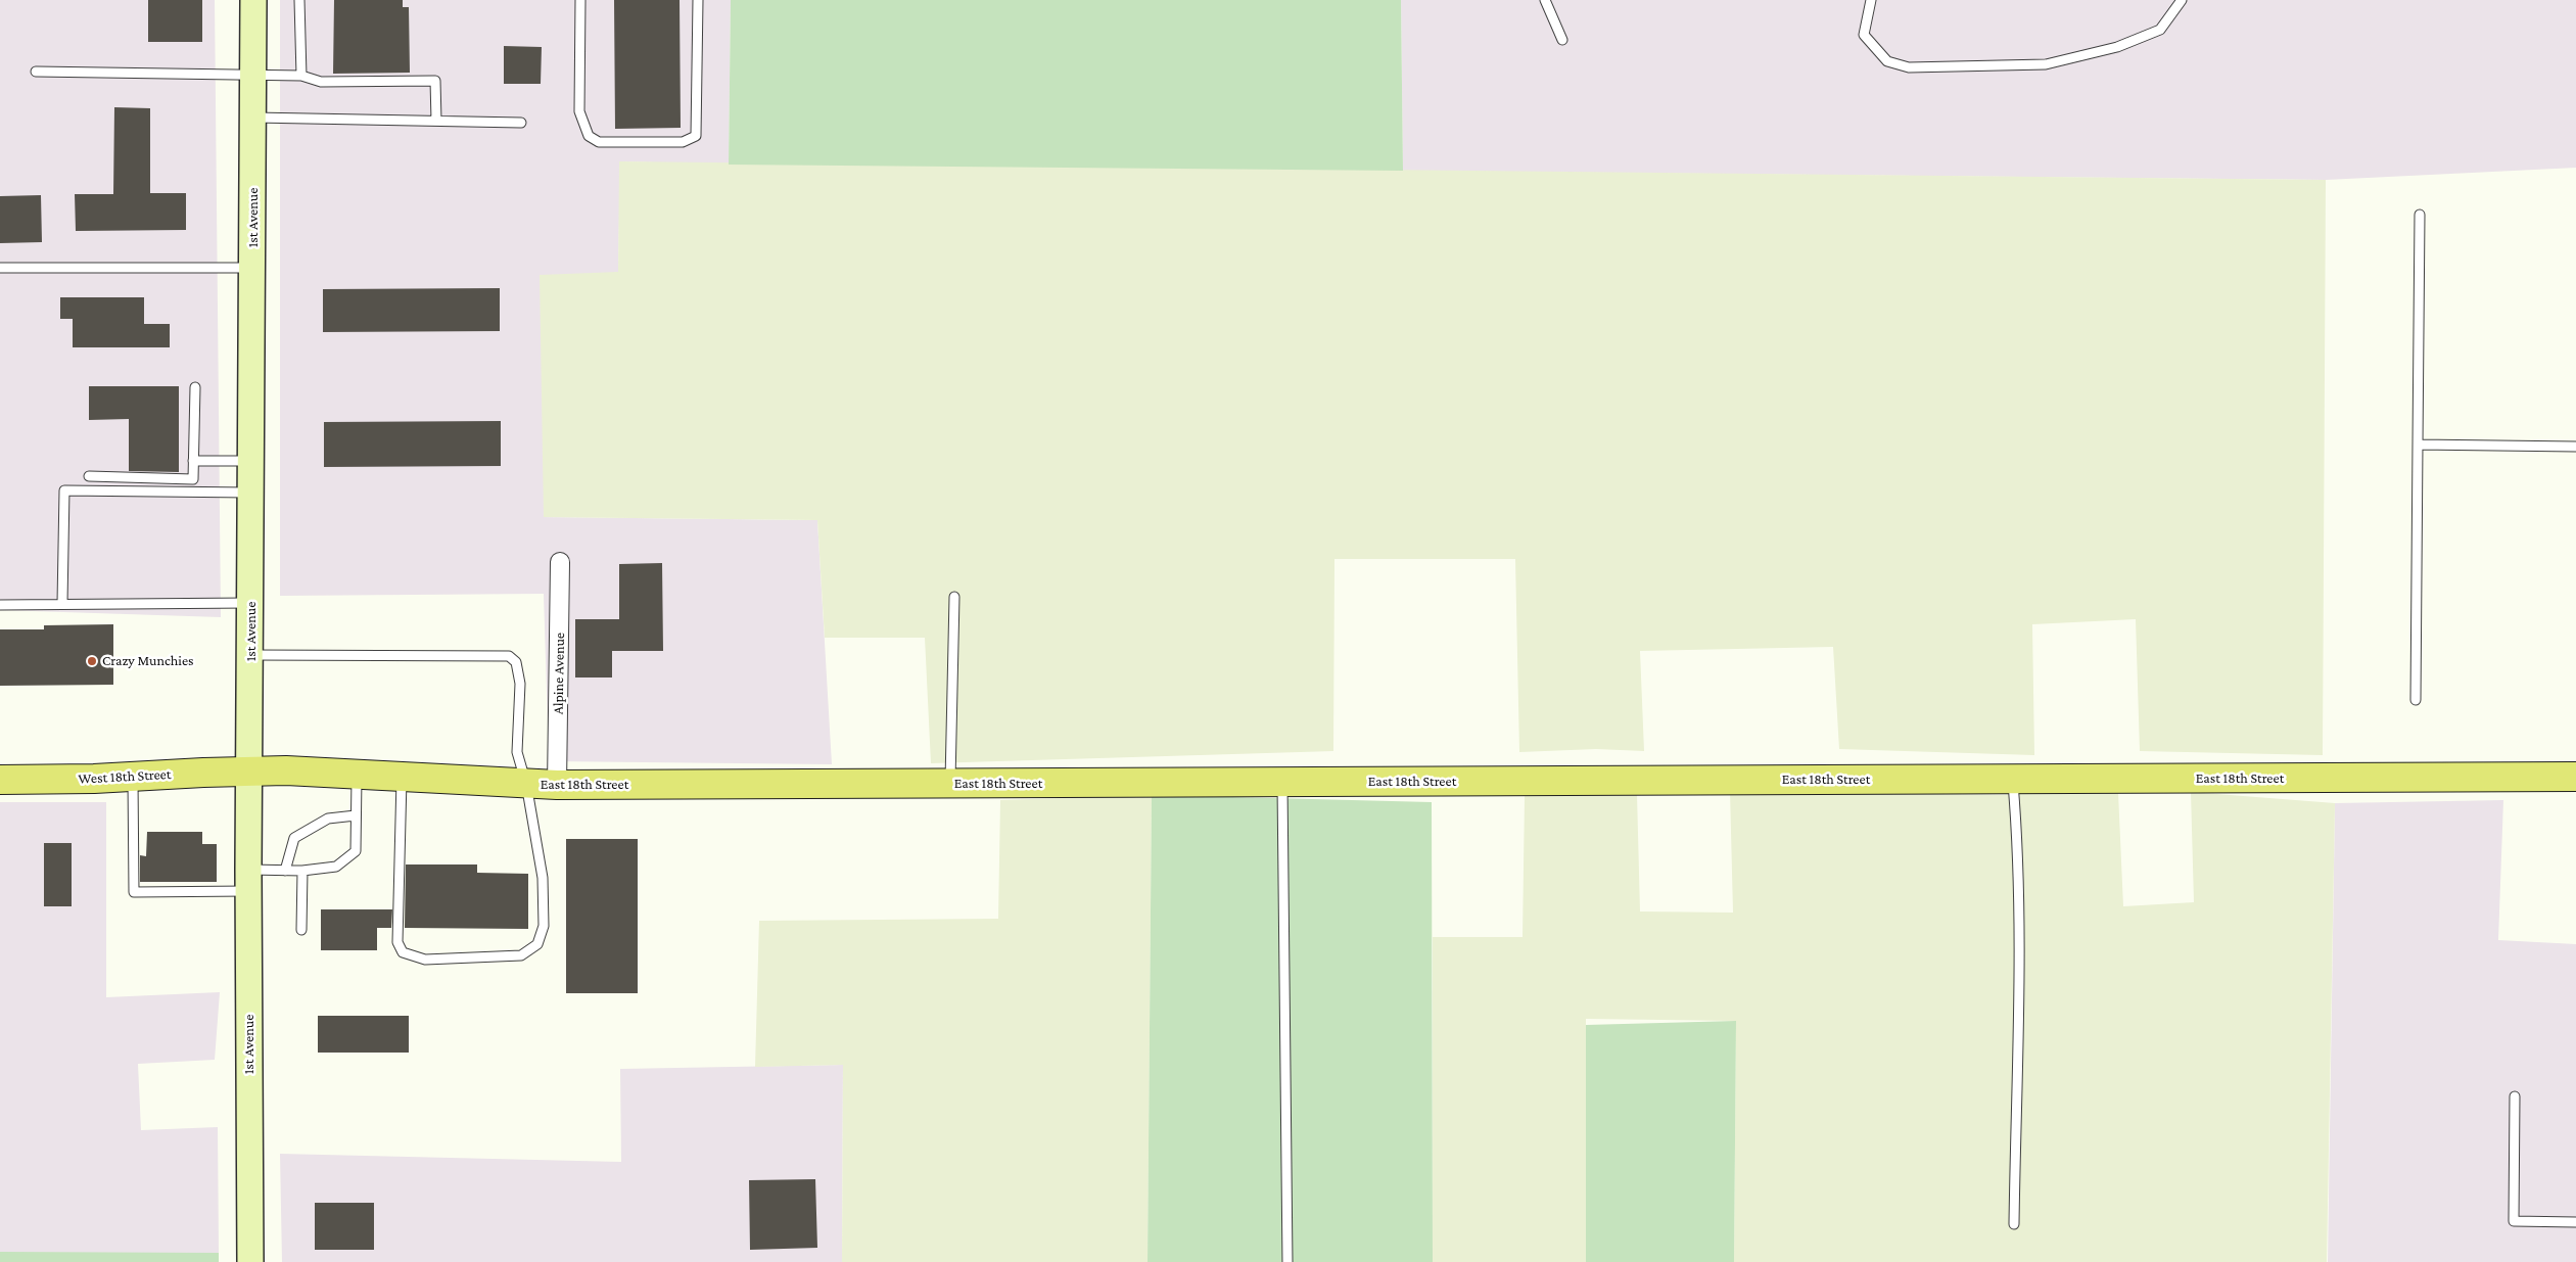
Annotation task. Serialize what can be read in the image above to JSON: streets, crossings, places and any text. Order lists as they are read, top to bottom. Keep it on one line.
{"streets":{"main road":["1st Avenue","West 18th Street","East 18th Street"],"street":["Alpine Avenue"]},"crossings":[["1st Avenue","West 18th Street"],["1st Avenue","East 18th Street"],["Alpine Avenue","East 18th Street"],["West 18th Street","East 18th Street"]],"places":["Crazy Munchies"]}
